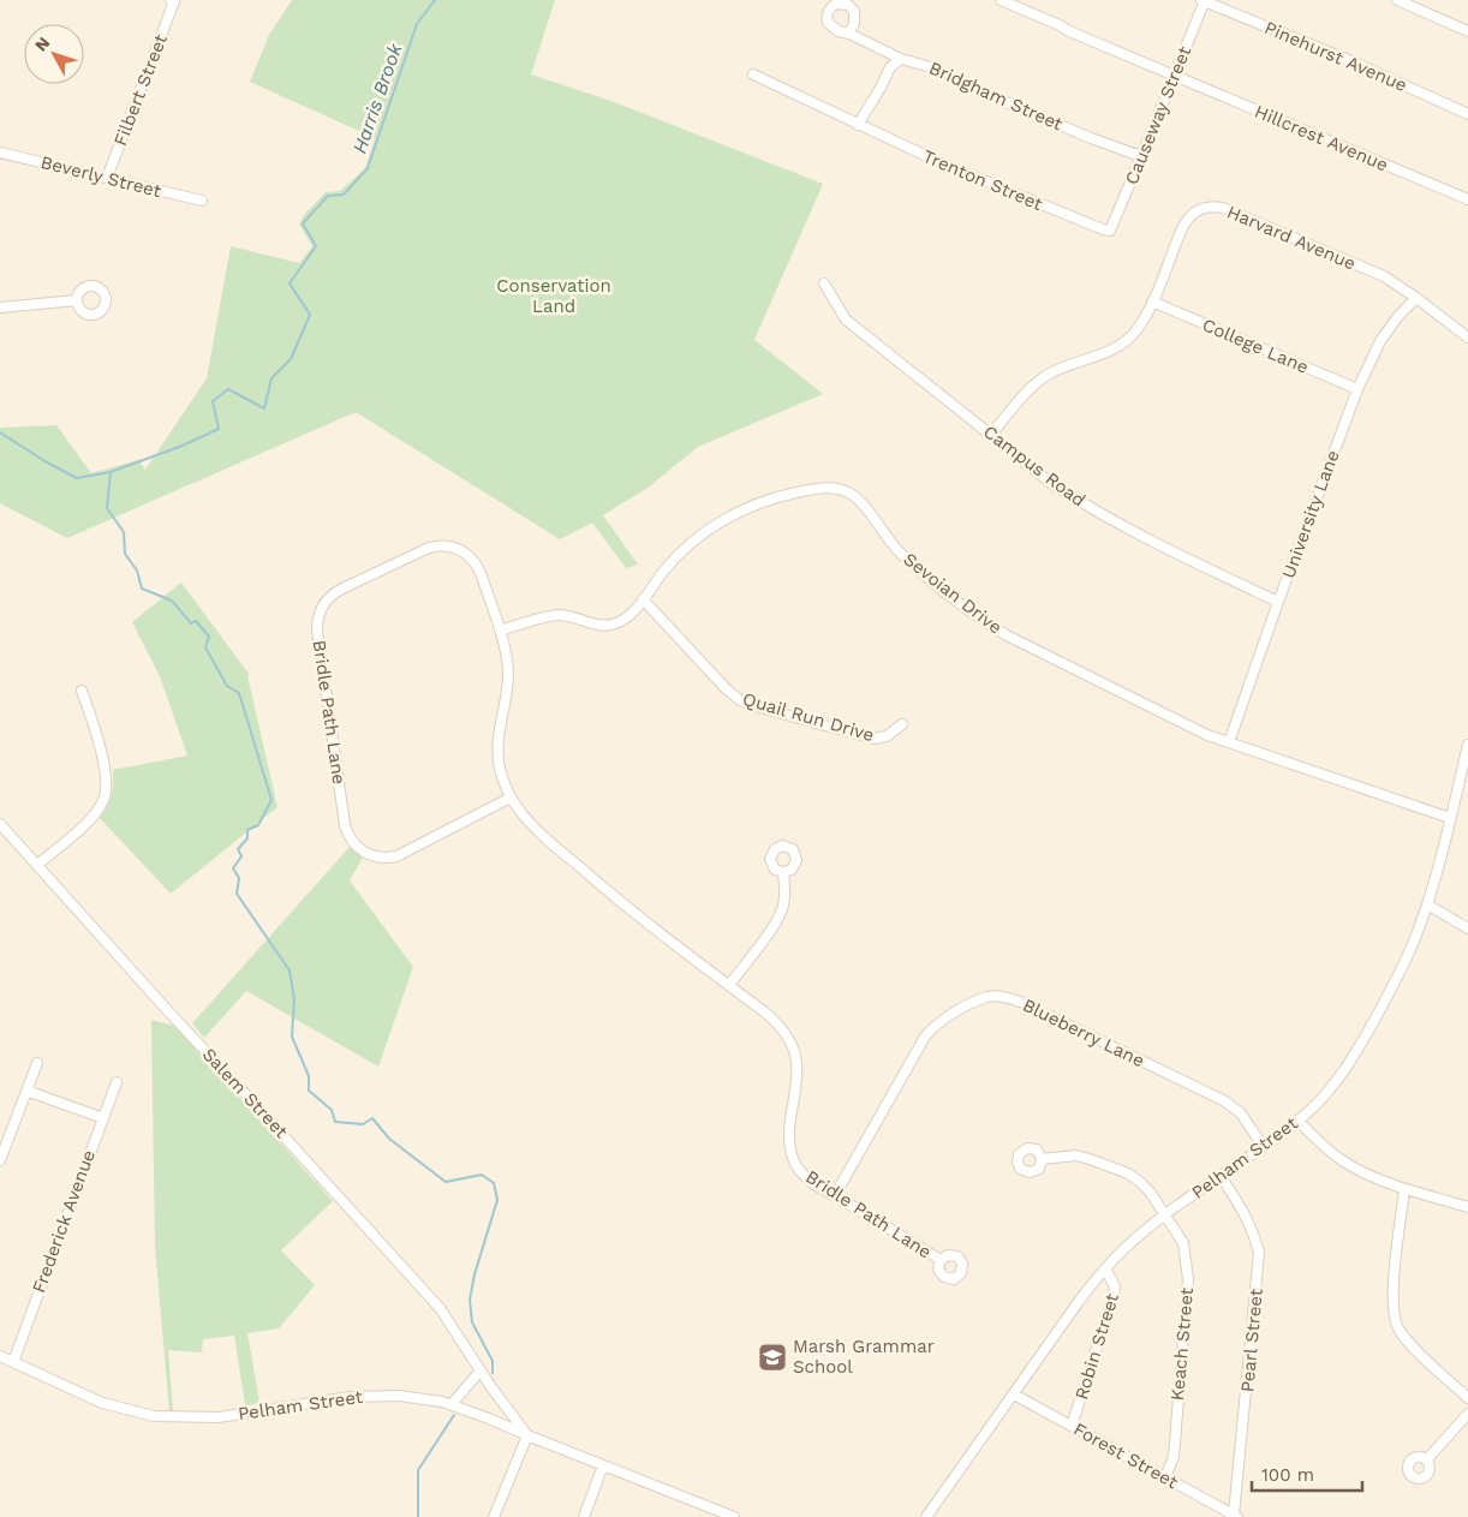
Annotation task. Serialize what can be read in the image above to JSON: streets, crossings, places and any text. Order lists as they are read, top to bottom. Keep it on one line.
{"streets":{"street":["Pinehurst Avenue","Filbert Street","Bridgham Street","Causeway Street","Hillcrest Avenue","Beverly Street","Trenton Street","Harvard Avenue","College Lane","Campus Road","University Lane","Sevoian Drive","Bridle Path Lane","Quail Run Drive","Blueberry Lane","Salem Street","Pelham Street","Frederick Avenue","Pearl Street","Keach Street","Robin Street","Forest Street"]},"crossings":[["Pinehurst Avenue","Causeway Street"],["Filbert Street","Beverly Street"],["Bridgham Street","Causeway Street"],["Causeway Street","Hillcrest Avenue"],["Causeway Street","Trenton Street"],["Harvard Avenue","College Lane"],["Harvard Avenue","Campus Road"],["Harvard Avenue","University Lane"],["College Lane","University Lane"],["Campus Road","University Lane"],["University Lane","Sevoian Drive"],["Sevoian Drive","Bridle Path Lane"],["Sevoian Drive","Quail Run Drive"],["Sevoian Drive","Pelham Street"],["Bridle Path Lane","Blueberry Lane"],["Blueberry Lane","Pelham Street"],["Salem Street","Pelham Street"],["Pelham Street","Frederick Avenue"],["Pelham Street","Pearl Street"],["Pelham Street","Keach Street"],["Pelham Street","Robin Street"],["Pelham Street","Forest Street"],["Pearl Street","Forest Street"],["Keach Street","Forest Street"],["Robin Street","Forest Street"]],"water":["Harris Brook"],"parks":["Conservation Land"],"places":{"school or university":["Marsh Grammar School"]},"scale_bar":"100 m","north":"top left"}
